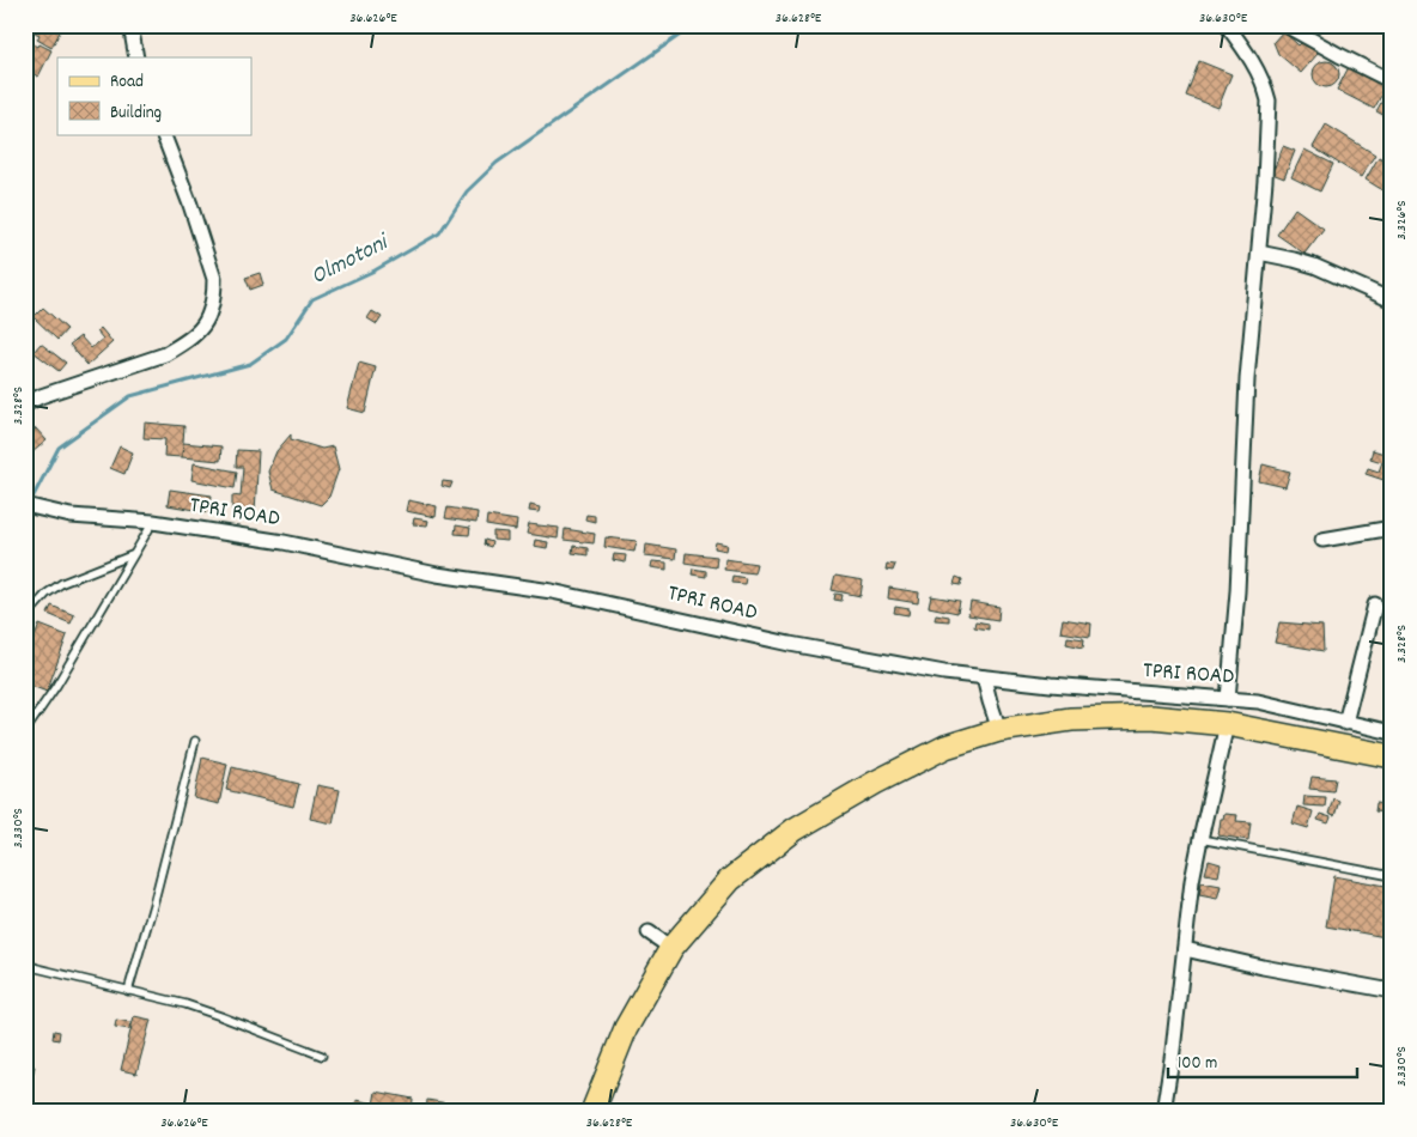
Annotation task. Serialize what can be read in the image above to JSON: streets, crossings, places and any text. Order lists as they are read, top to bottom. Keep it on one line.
{"streets":{"street":["TPRI ROAD"]},"water":["Olmotoni"],"legend":["Road","Building"],"scale_bar":"100 m","coordinates":["36.626°E","36.628°E","36.630°E","3.326°S","3.328°S","3.330°S"]}
